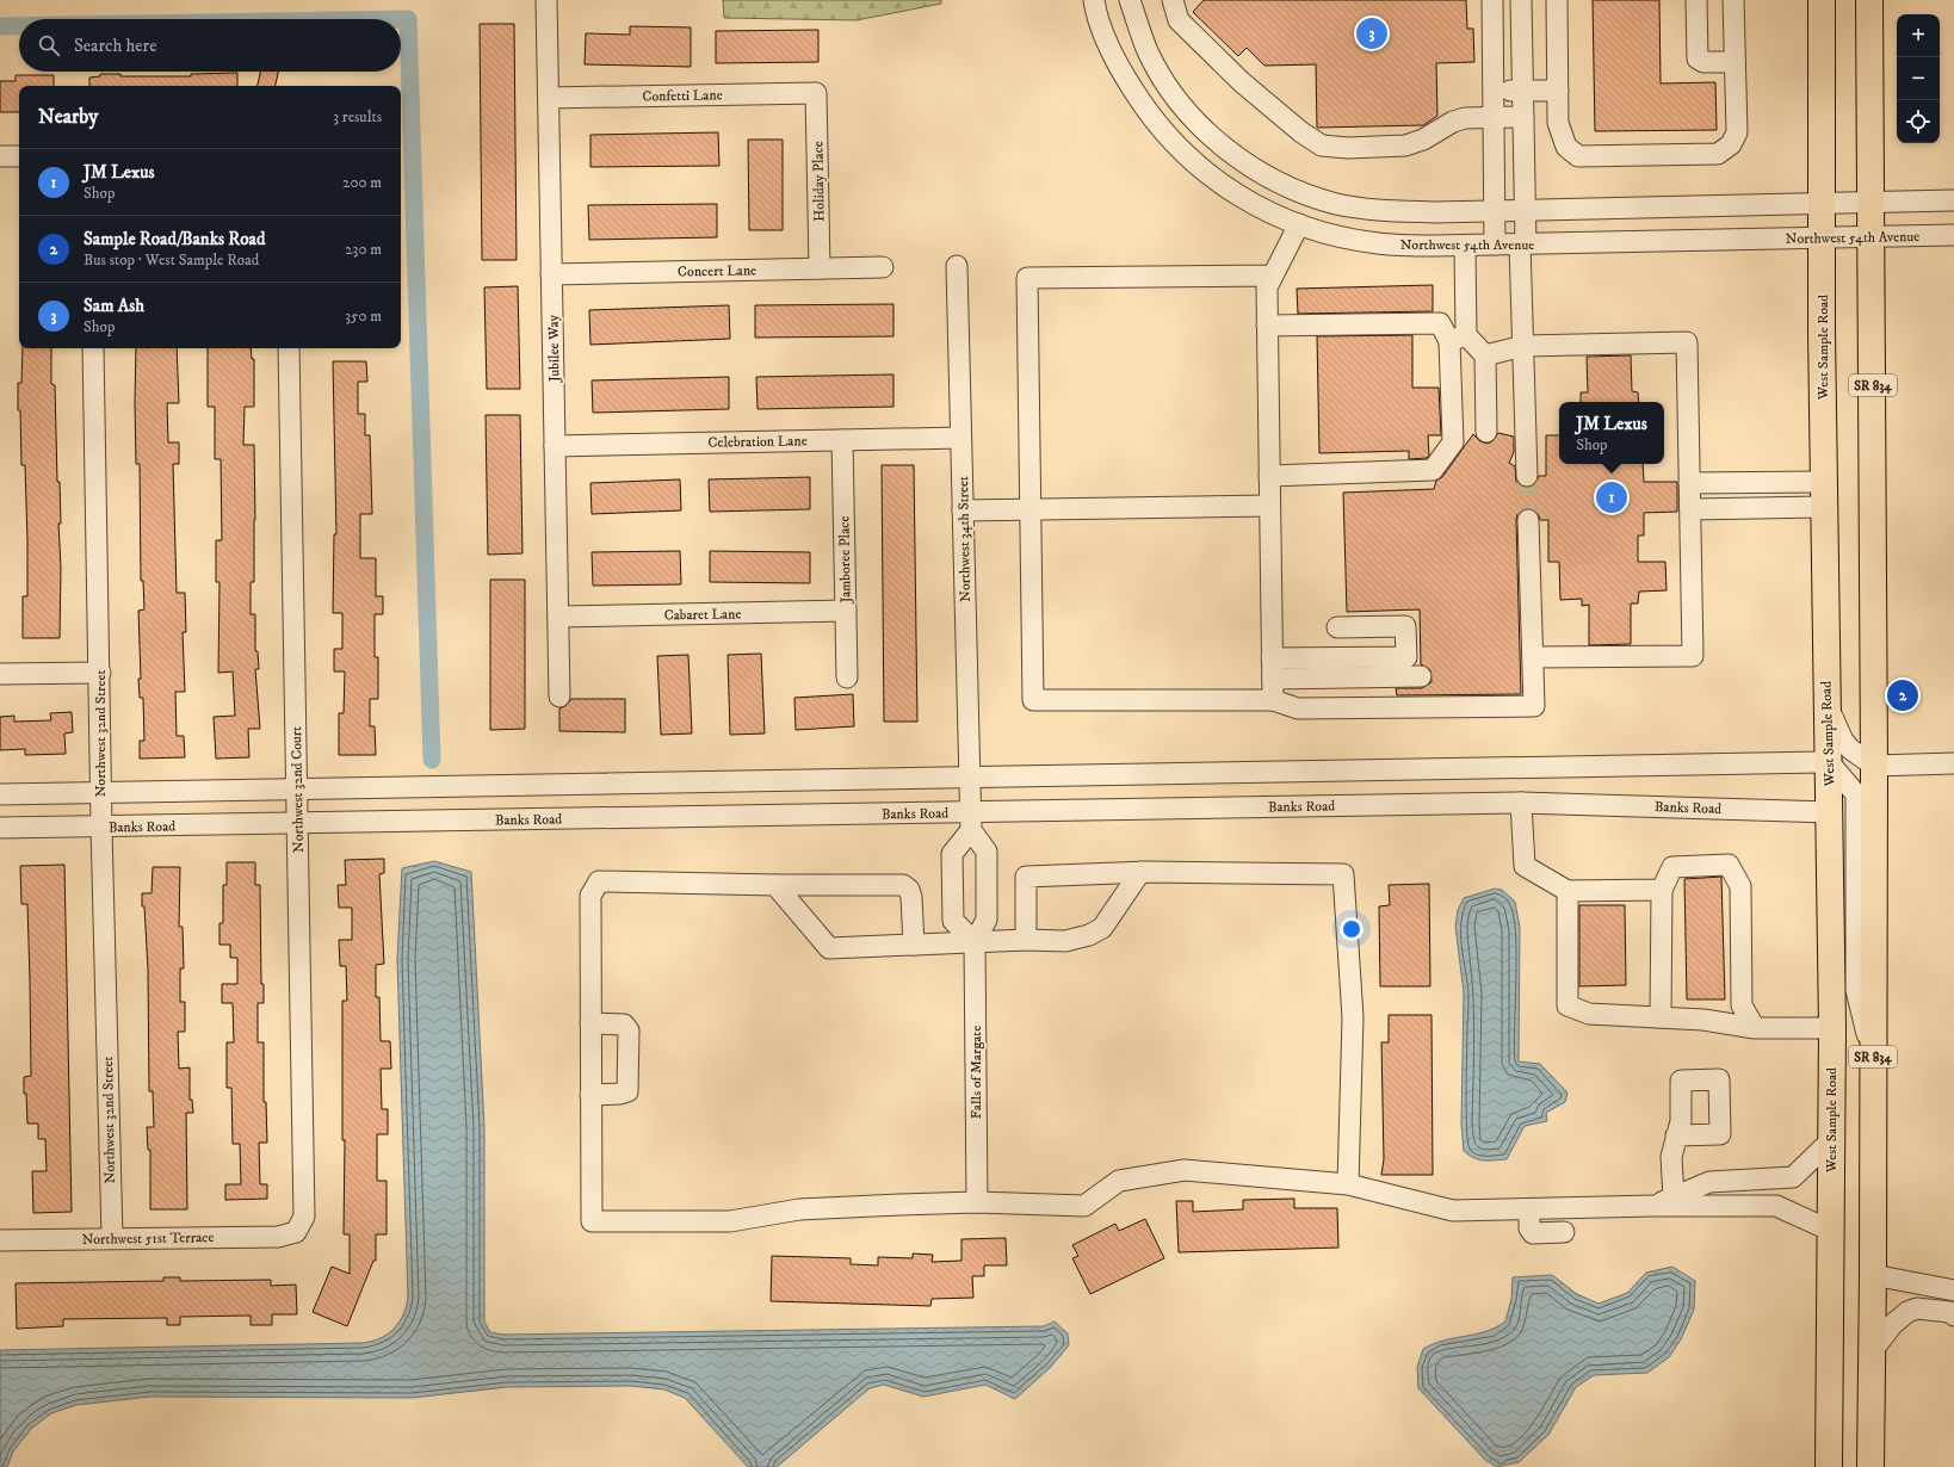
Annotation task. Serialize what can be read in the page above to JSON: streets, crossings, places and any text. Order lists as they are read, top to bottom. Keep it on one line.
{"streets":{"main road":["West Sample Road","SR 834"],"street":["Confetti Lane","Holiday Place","Northwest 54th Avenue","Concert Lane","Jubilee Way","Celebration Lane","Northwest 34th Street","Jamboree Place","Cabaret Lane","Northwest 32nd Street","Northwest 32nd Court","Banks Road","Falls of Margate","Northwest 51st Terrace"]},"crossings":[["Confetti Lane","Holiday Place"],["Confetti Lane","Jubilee Way"],["Holiday Place","Concert Lane"],["Northwest 54th Avenue","West Sample Road"],["Northwest 54th Avenue","SR 834"],["Concert Lane","Jubilee Way"],["West Sample Road","Banks Road"],["Jubilee Way","Celebration Lane"],["Jubilee Way","Cabaret Lane"],["Celebration Lane","Northwest 34th Street"],["Celebration Lane","Jamboree Place"],["Northwest 34th Street","Banks Road"],["Jamboree Place","Cabaret Lane"],["Northwest 32nd Street","Banks Road"],["Northwest 32nd Street","Northwest 51st Terrace"],["Northwest 32nd Court","Banks Road"],["Northwest 32nd Court","Northwest 51st Terrace"]],"page":{"map_buttons":["+","−"],"pins":["3","1","2"],"search":"Search here","heading":["Nearby","3 results"],"list":[{"mark":"1","name":"JM Lexus","note":"Shop","value":"200 m"},{"mark":"2","name":"Sample Road/Banks Road","note":"Bus stop · West Sample Road","value":"230 m"},{"mark":"3","name":"Sam Ash","note":"Shop","value":"350 m"}],"popup":["JM Lexus","Shop"]}}
